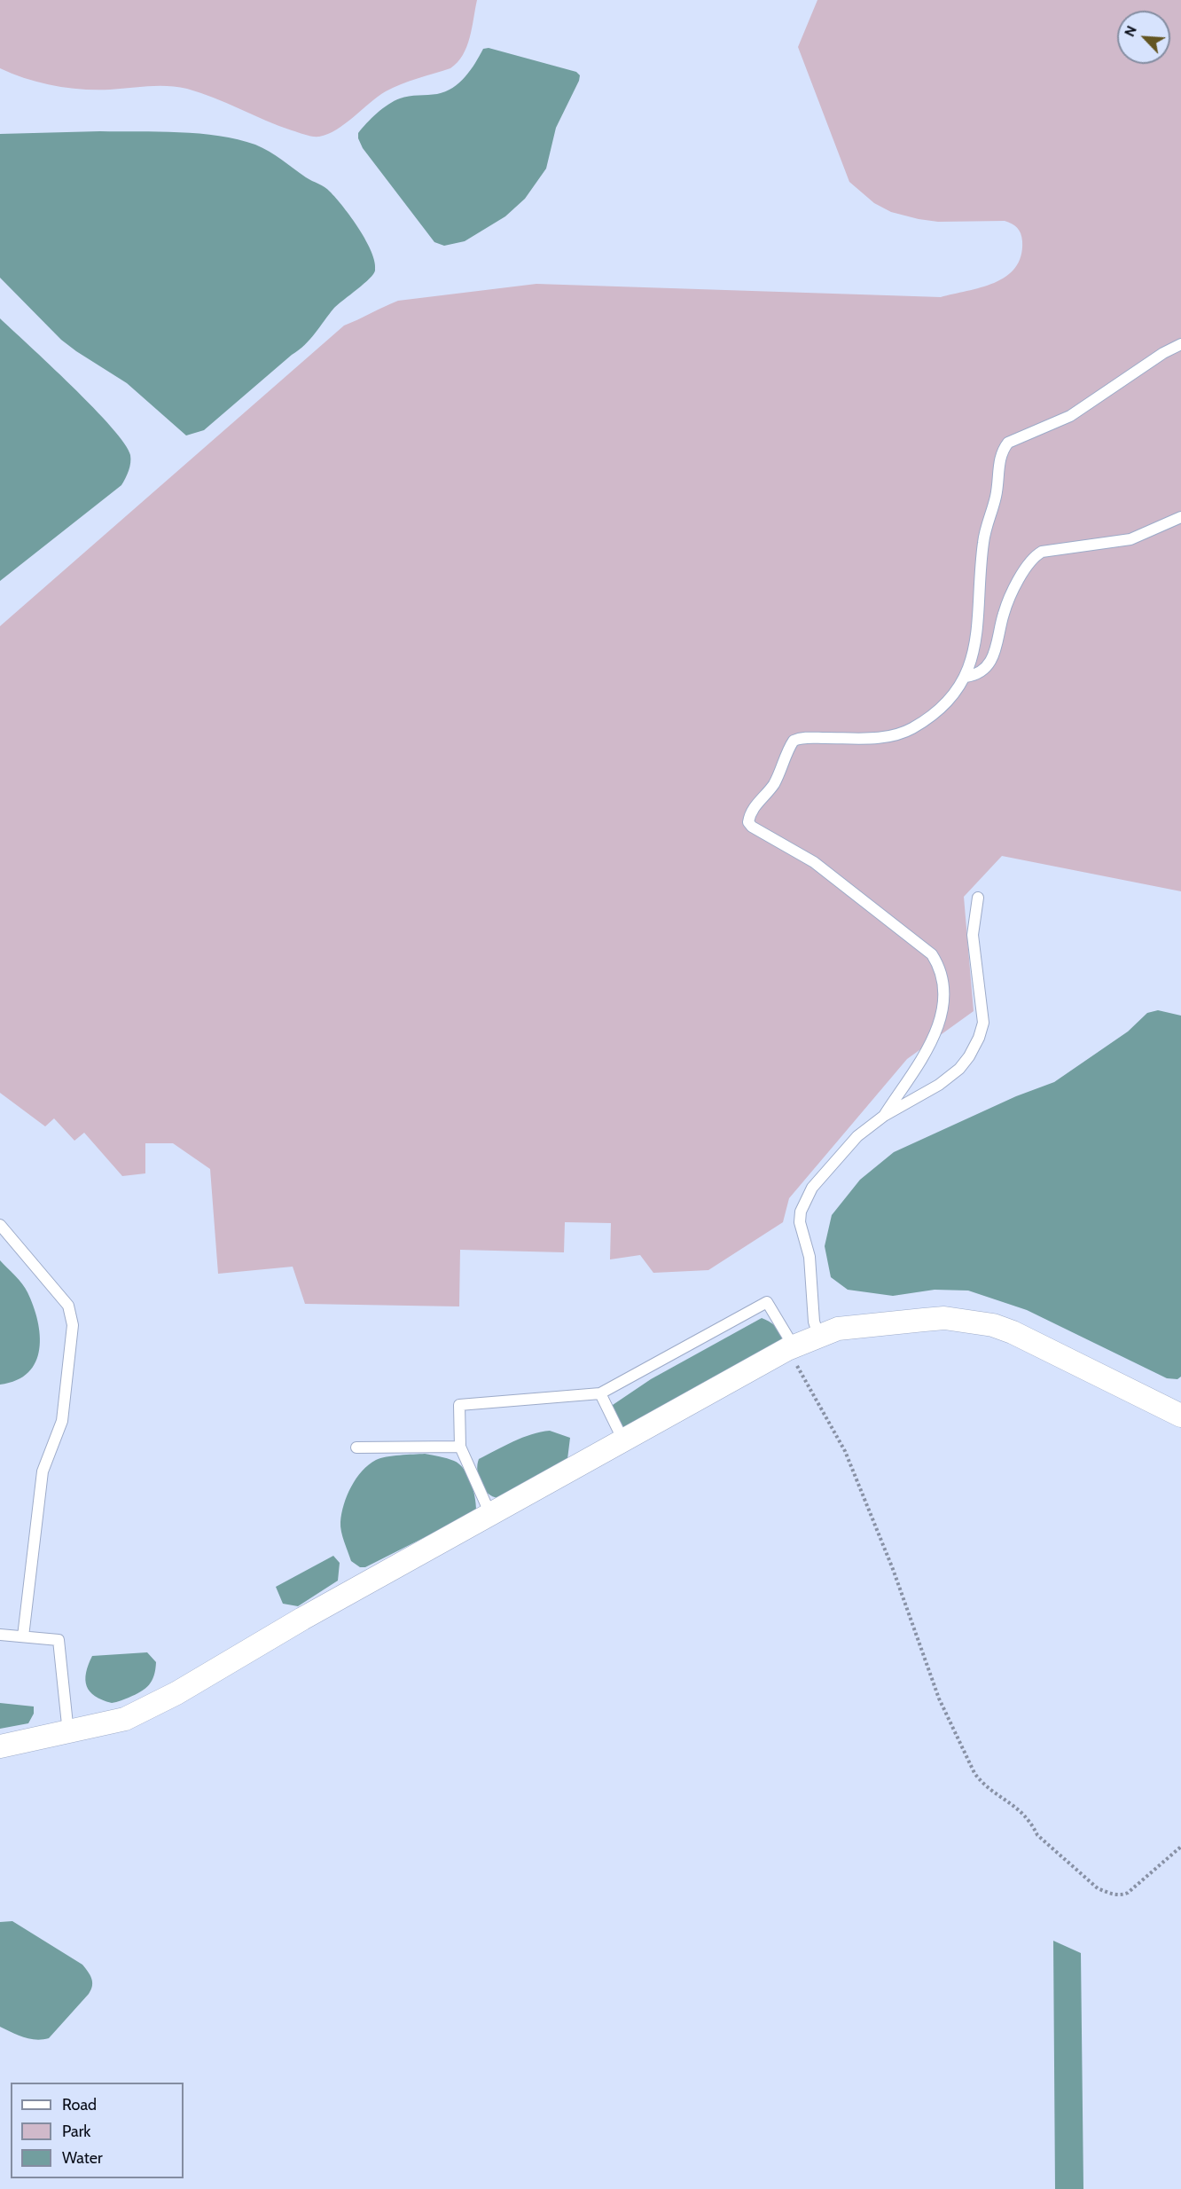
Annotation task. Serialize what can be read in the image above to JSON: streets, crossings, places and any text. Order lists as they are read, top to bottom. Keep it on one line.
{"legend":["Road","Park","Water"],"north":"top left"}
